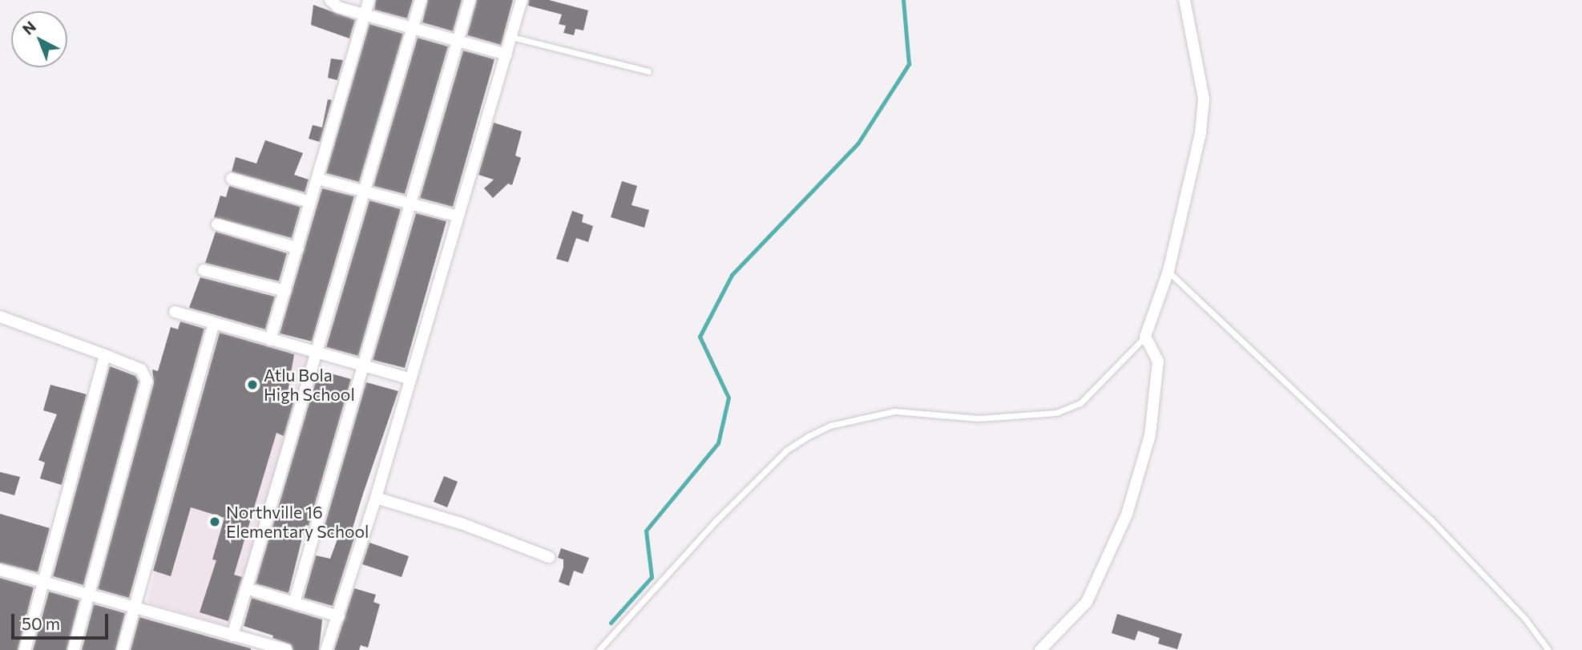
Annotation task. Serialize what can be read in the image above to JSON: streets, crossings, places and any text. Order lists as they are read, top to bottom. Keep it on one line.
{"places":["Atlu Bola High School","Northville 16 Elementary School"],"scale_bar":"50 m","north":"top left"}
